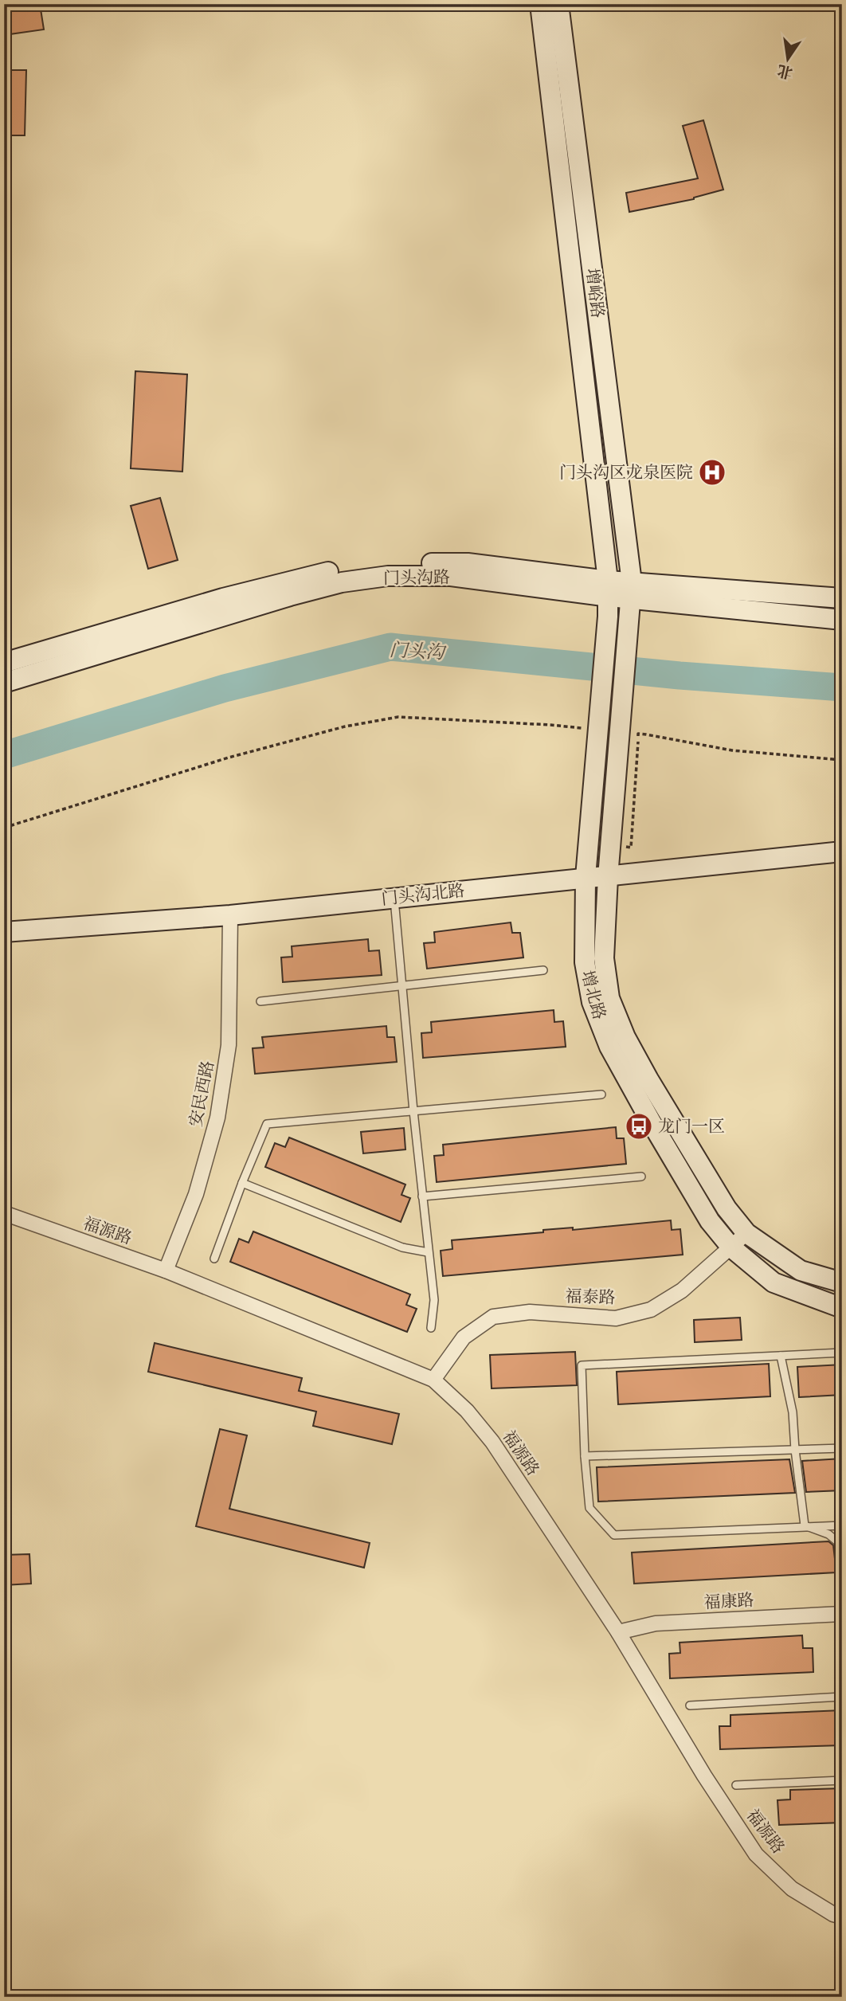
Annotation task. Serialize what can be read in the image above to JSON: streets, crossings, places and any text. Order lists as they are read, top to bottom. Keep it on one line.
{"streets":{"street":["增峪路","门头沟路","门头沟北路","增北路","安民西路","福源路","福泰路","福康路"]},"crossings":[["增峪路","门头沟路"],["增峪路","增北路"],["门头沟路","增北路"],["门头沟北路","增北路"],["门头沟北路","安民西路"],["增北路","福泰路"],["安民西路","福源路"],["福源路","福泰路"],["福源路","福康路"]],"water":["门头沟"],"places":{"hospital":["门头沟区龙泉医院"],"bus stop":["龙门一区"]},"north":"bottom"}
